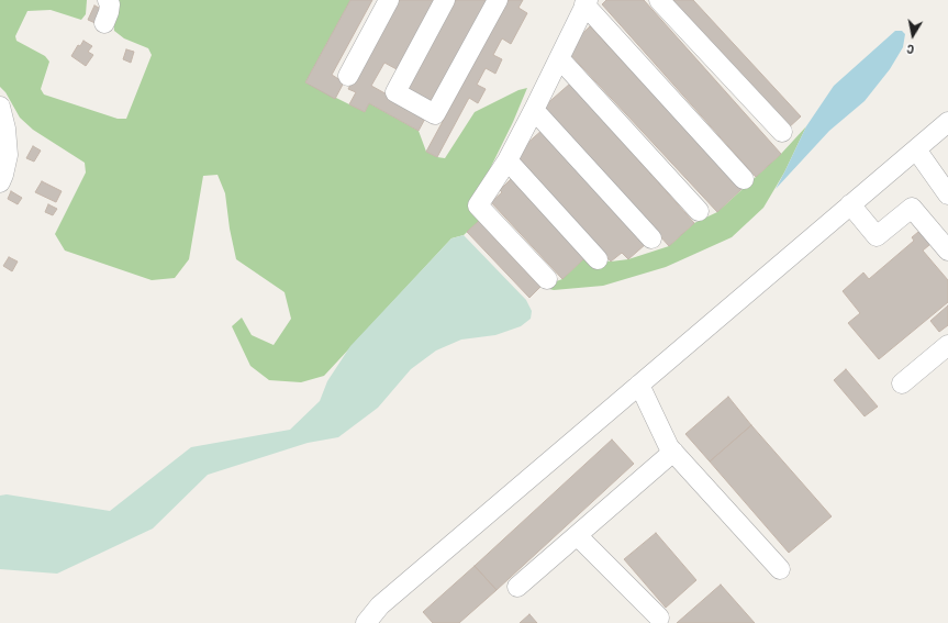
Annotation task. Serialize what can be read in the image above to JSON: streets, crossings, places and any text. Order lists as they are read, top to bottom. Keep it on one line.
{"north":"bottom"}
